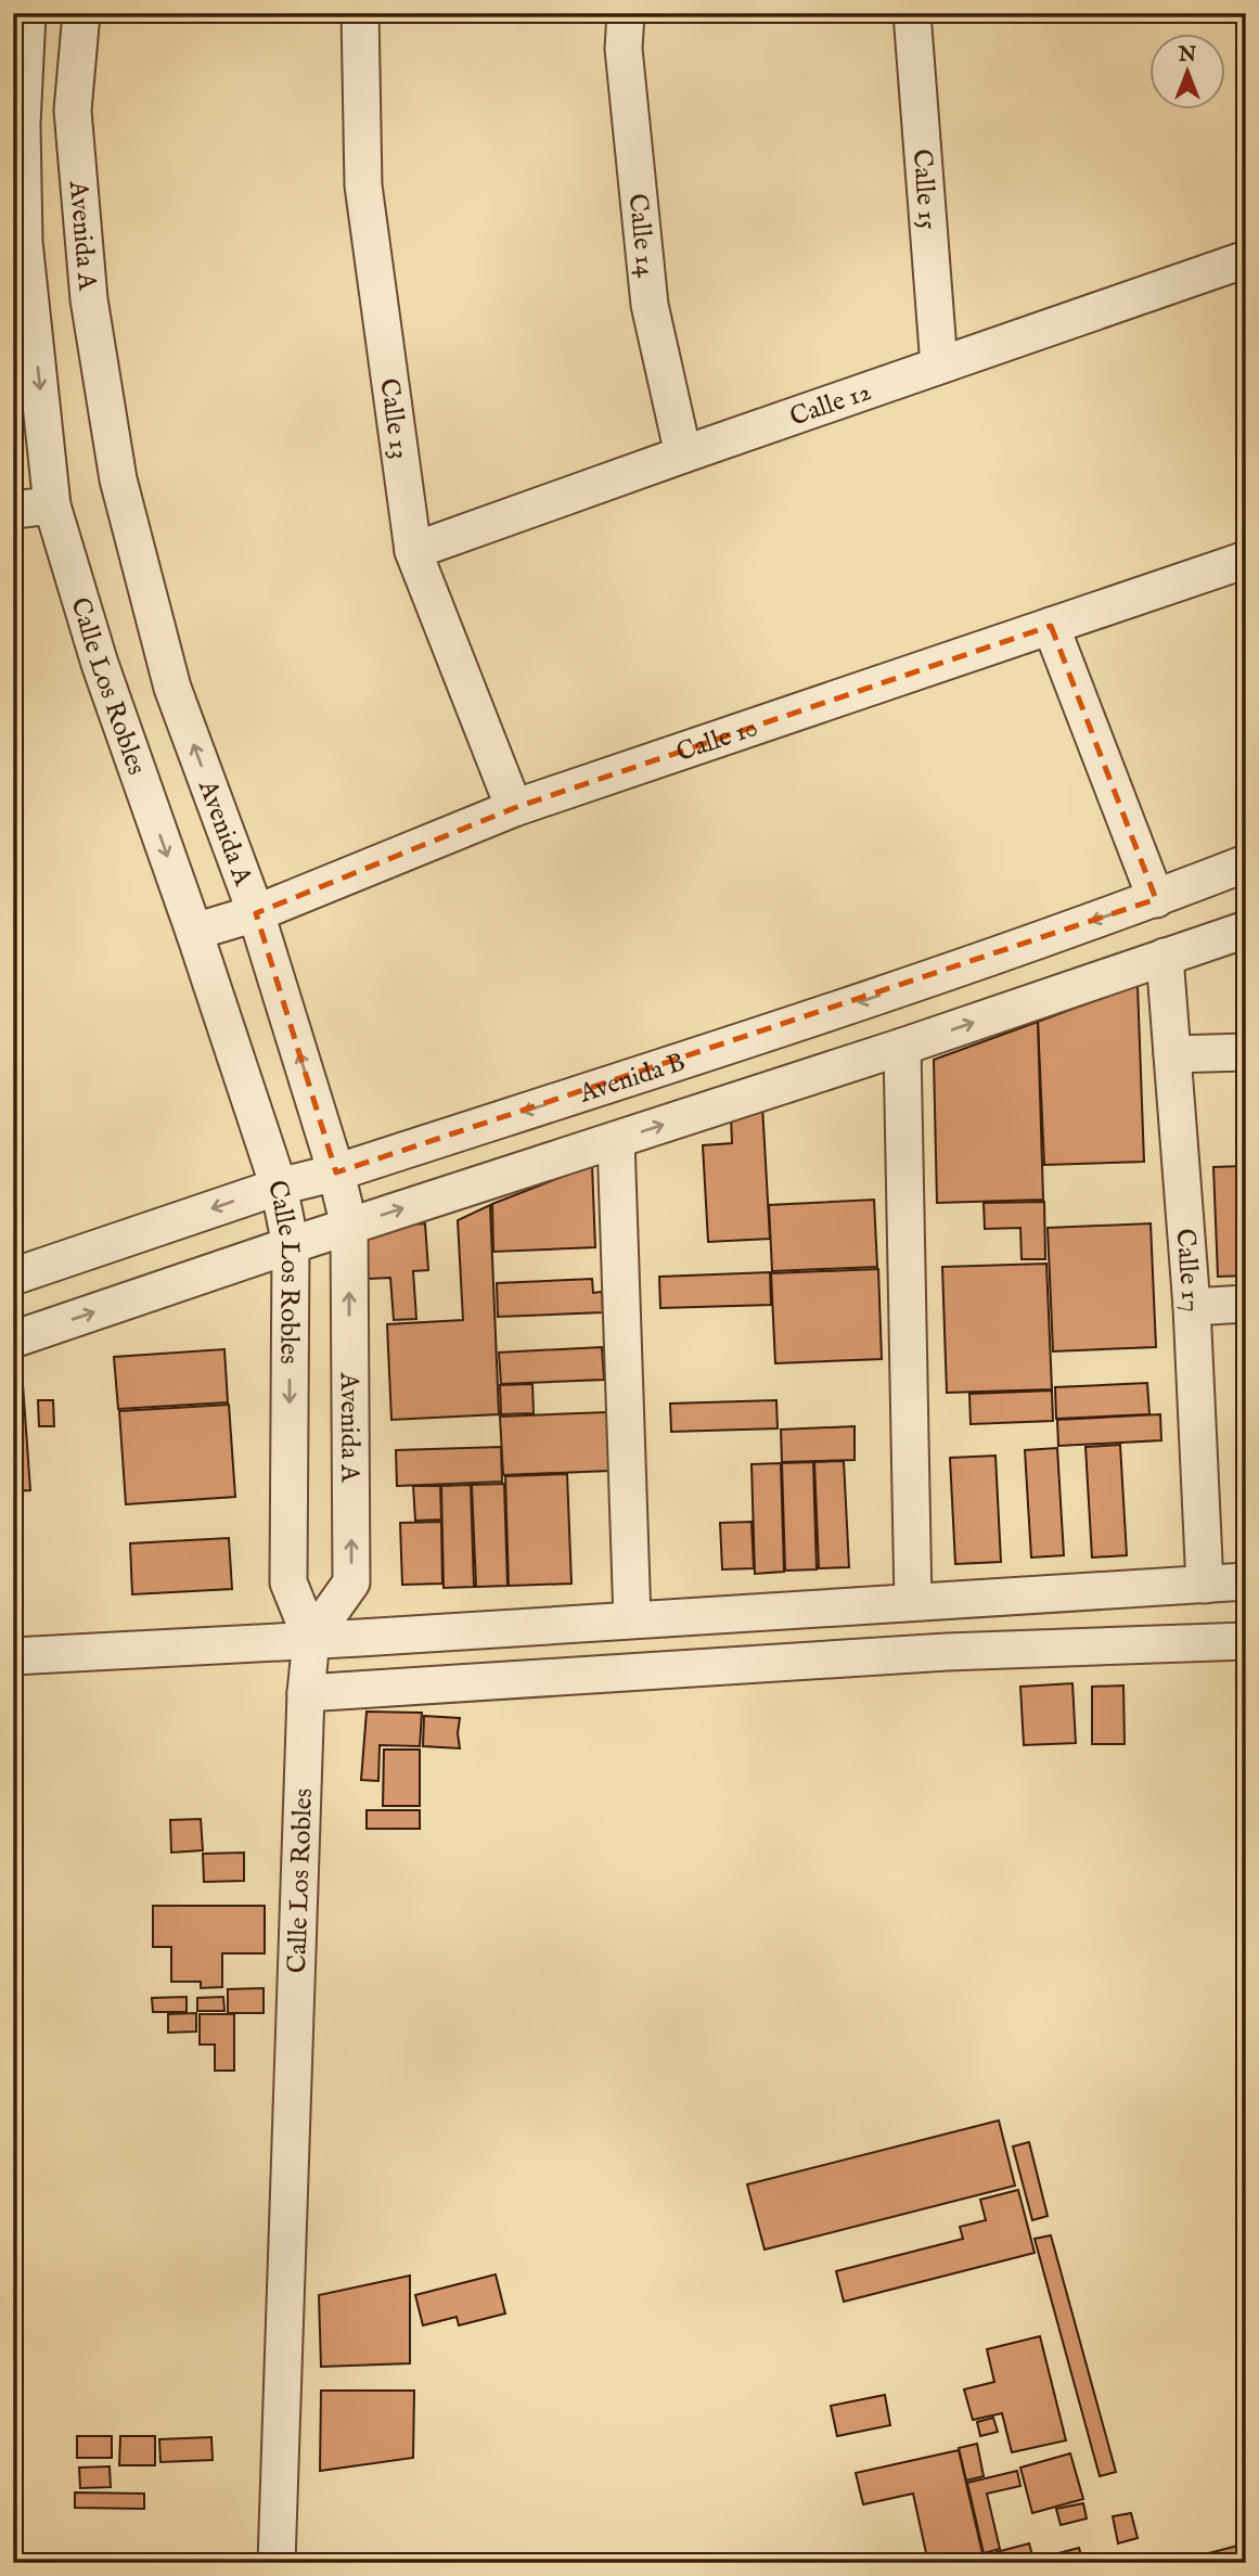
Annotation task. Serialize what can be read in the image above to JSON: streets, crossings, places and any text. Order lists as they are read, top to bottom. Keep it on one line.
{"streets":{"street":["Calle 15","Avenida A","Calle 14","Calle 12","Calle 13","Calle Los Robles","Calle 10","Avenida B","Calle 17"]},"crossings":[["Calle 15","Calle 12"],["Avenida A","Calle Los Robles"],["Avenida A","Calle 10"],["Avenida A","Avenida B"],["Calle 14","Calle 12"],["Calle 12","Calle 13"],["Calle 13","Calle 10"],["Calle Los Robles","Calle 10"],["Calle Los Robles","Avenida B"]],"one_way":["Avenida A","Calle Los Robles"],"north":"top"}
